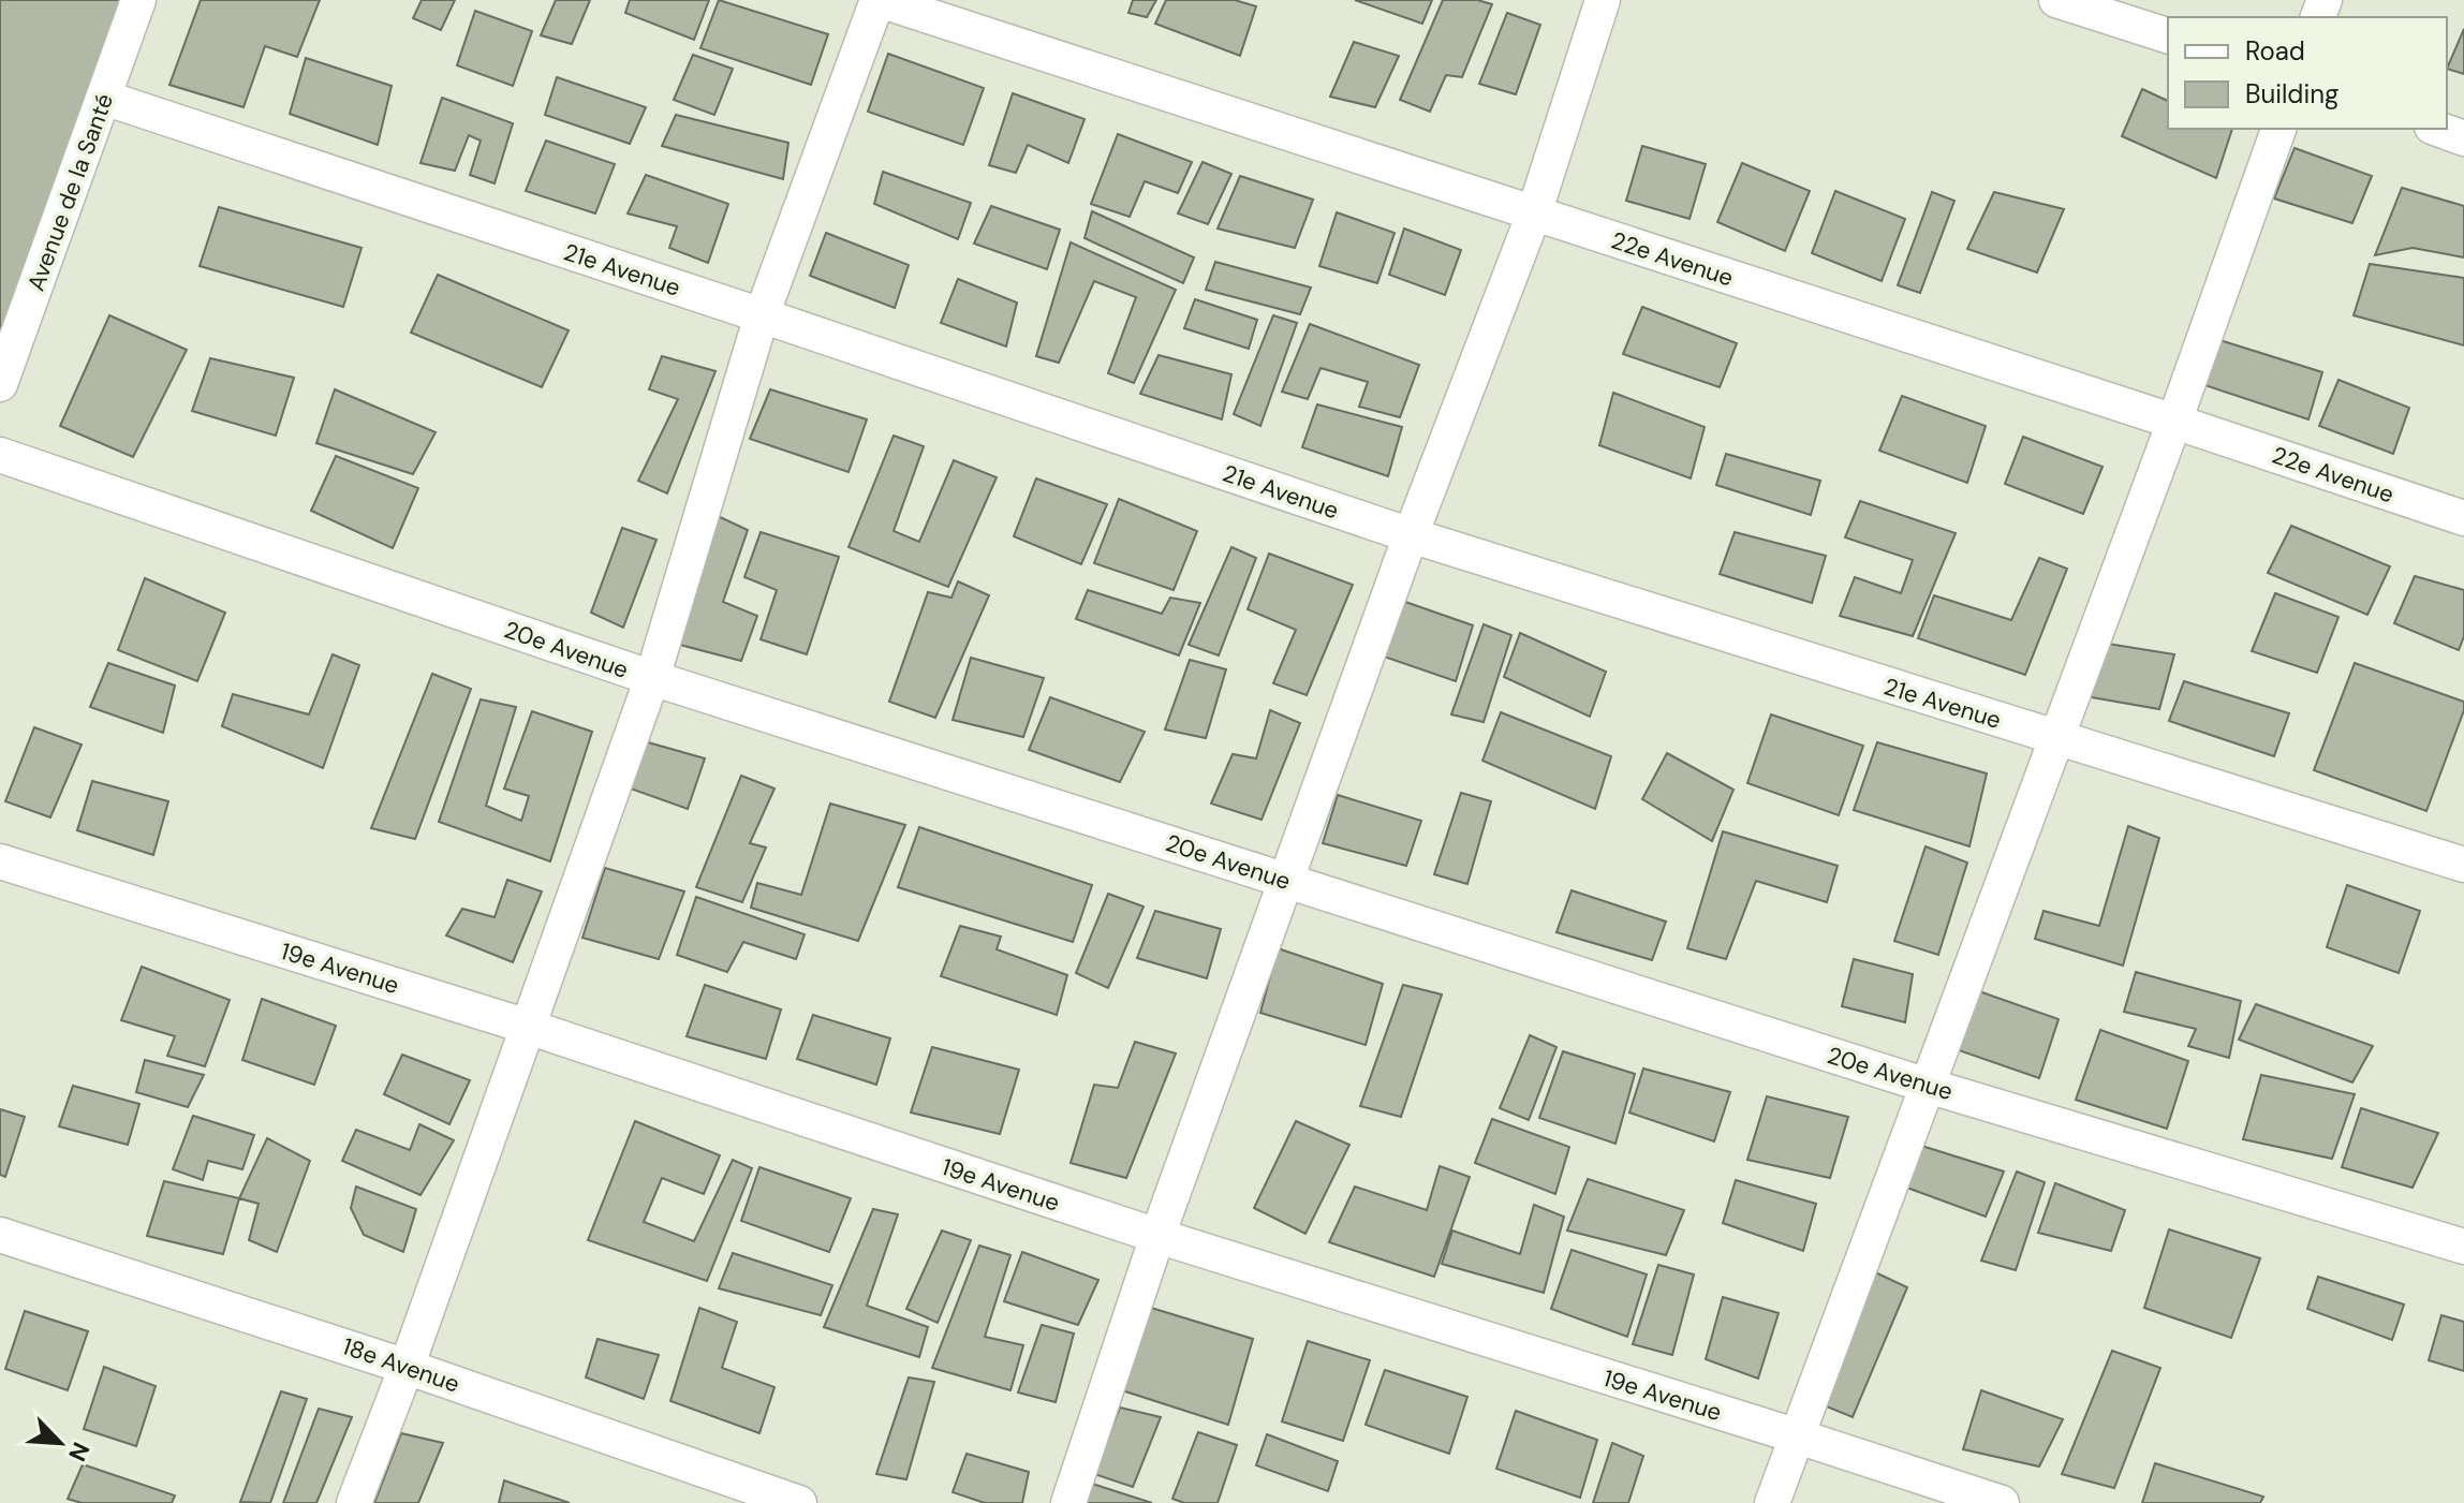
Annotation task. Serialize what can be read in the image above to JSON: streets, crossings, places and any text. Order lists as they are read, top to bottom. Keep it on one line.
{"streets":{"street":["Avenue de la Santé","22e Avenue","21e Avenue","20e Avenue","19e Avenue","18e Avenue"]},"crossings":[["Avenue de la Santé","21e Avenue"]],"legend":["Road","Building"],"north":"bottom right"}
